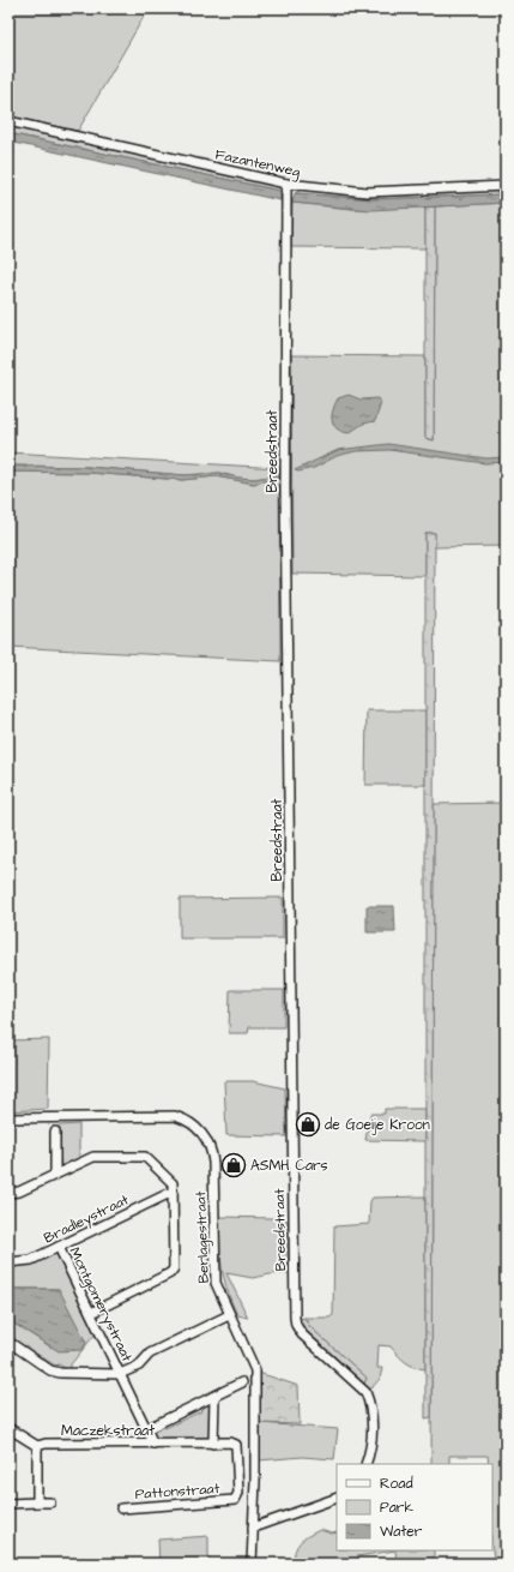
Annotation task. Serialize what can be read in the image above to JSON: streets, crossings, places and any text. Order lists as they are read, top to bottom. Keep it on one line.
{"streets":{"street":["Fazantenweg","Breedstraat","Bradleystraat","Berlagestraat","Montgomerystraat","Maczekstraat","Pattonstraat"]},"crossings":[["Fazantenweg","Breedstraat"],["Bradleystraat","Montgomerystraat"],["Montgomerystraat","Maczekstraat"],["Maczekstraat","Pattonstraat"]],"places":{"shop":["de Goeije Kroon","ASMH Cars"]},"legend":["Road","Park","Water"]}
